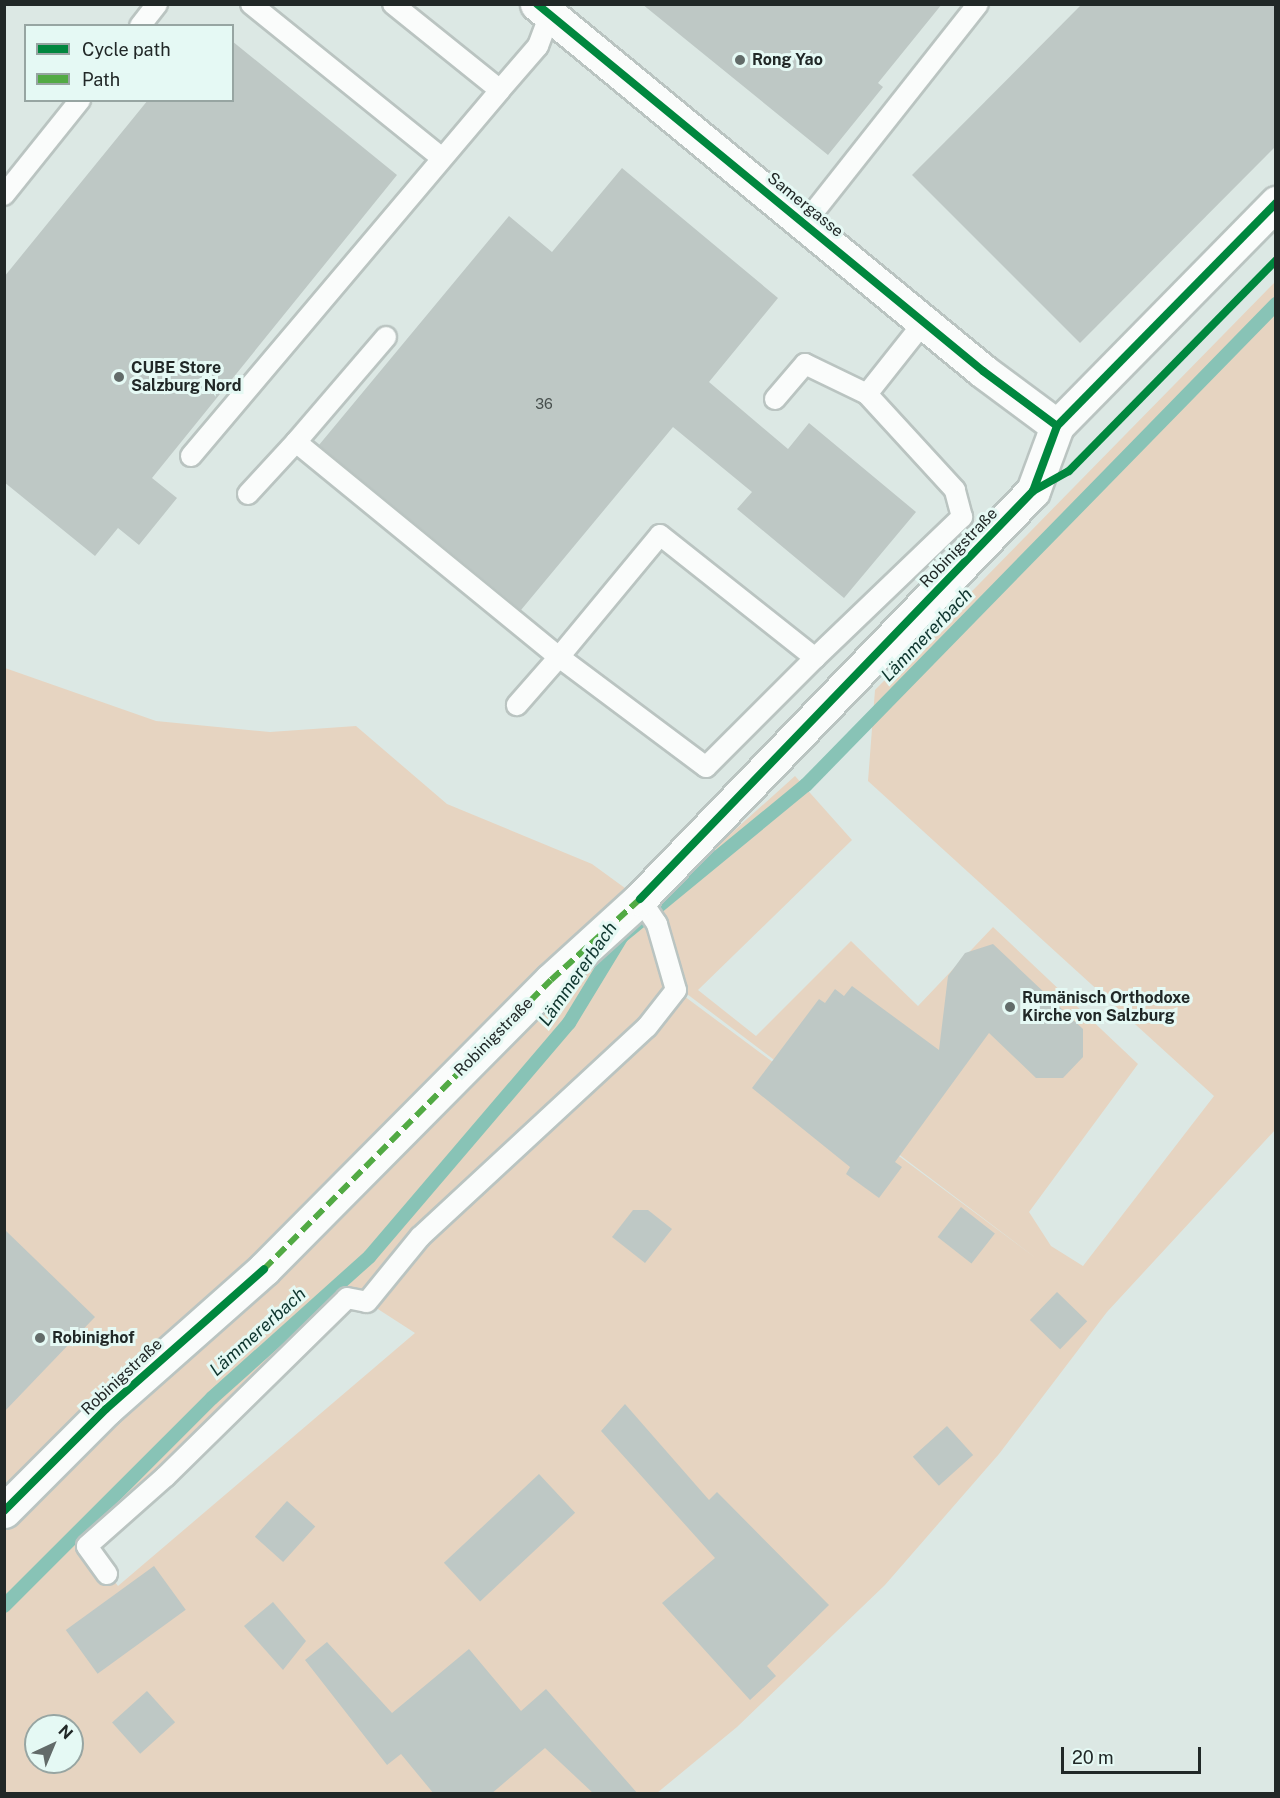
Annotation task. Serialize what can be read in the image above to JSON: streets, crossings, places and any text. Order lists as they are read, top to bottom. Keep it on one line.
{"streets":{"street":["Samergasse","Robinigstraße"]},"crossings":[["Samergasse","Robinigstraße"]],"water":["Lämmererbach"],"places":["Rong Yao","CUBE Store Salzburg Nord","Rumänisch Orthodoxe Kirche von Salzburg","Robinighof"],"house_numbers":["36"],"legend":["Cycle path","Path"],"scale_bar":"20 m","north":"top right"}
